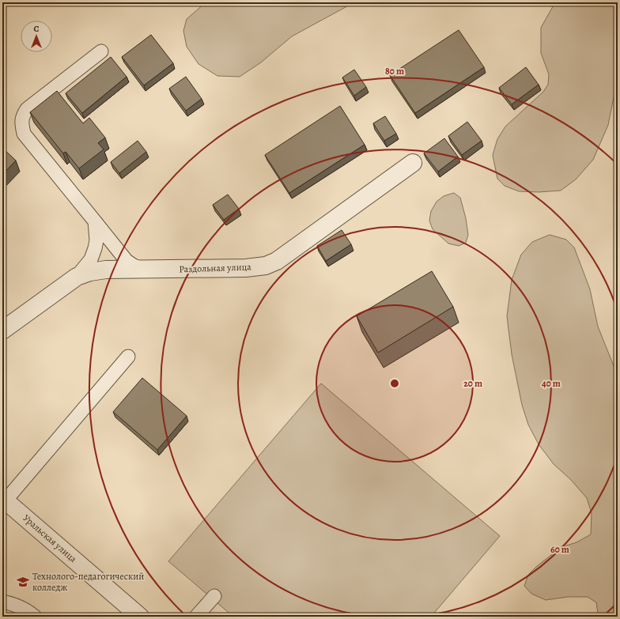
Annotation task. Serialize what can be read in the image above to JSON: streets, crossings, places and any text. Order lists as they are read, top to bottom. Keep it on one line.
{"streets":{"street":["Раздольная улица","Уральская улица"]},"places":{"school or university":["Технолого-педагогический колледж"]},"north":"top","rings":["80 m","20 m","40 m","60 m"]}
